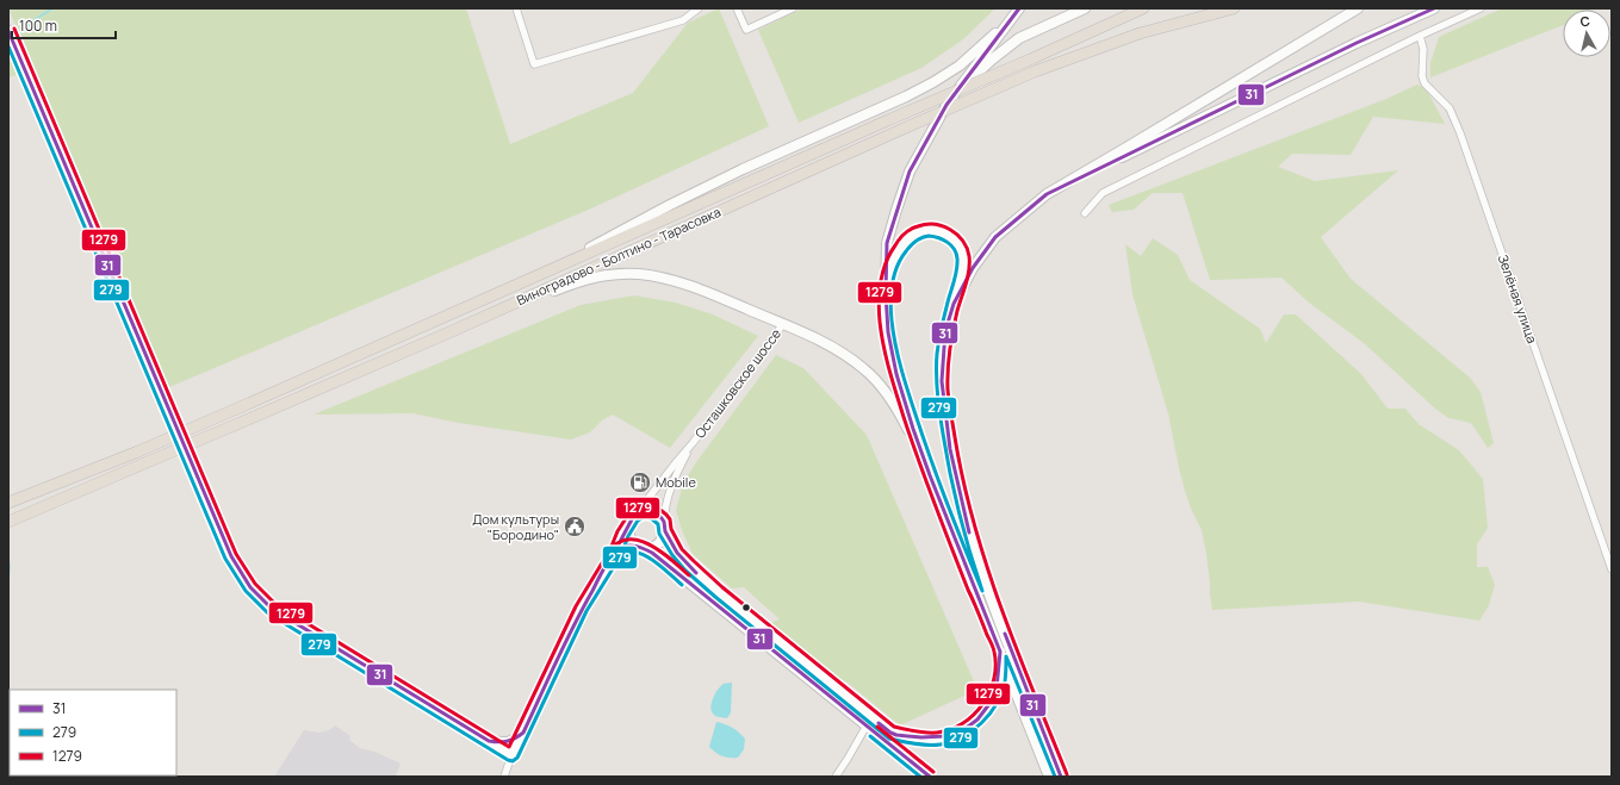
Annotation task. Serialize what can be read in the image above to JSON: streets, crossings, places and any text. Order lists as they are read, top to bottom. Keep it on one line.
{"streets":{"main road":["Виноградово - Болтино - Тарасовка"],"street":["Зелёная улица","Осташковское шоссе"]},"places":{"fuel station":["Mobile"],"public building":["Дом культуры \"Бородино\""]},"lines":["transit line 31","transit line 1279","transit line 279"],"legend":["31","279","1279"],"scale_bar":"100 m","north":"top"}
